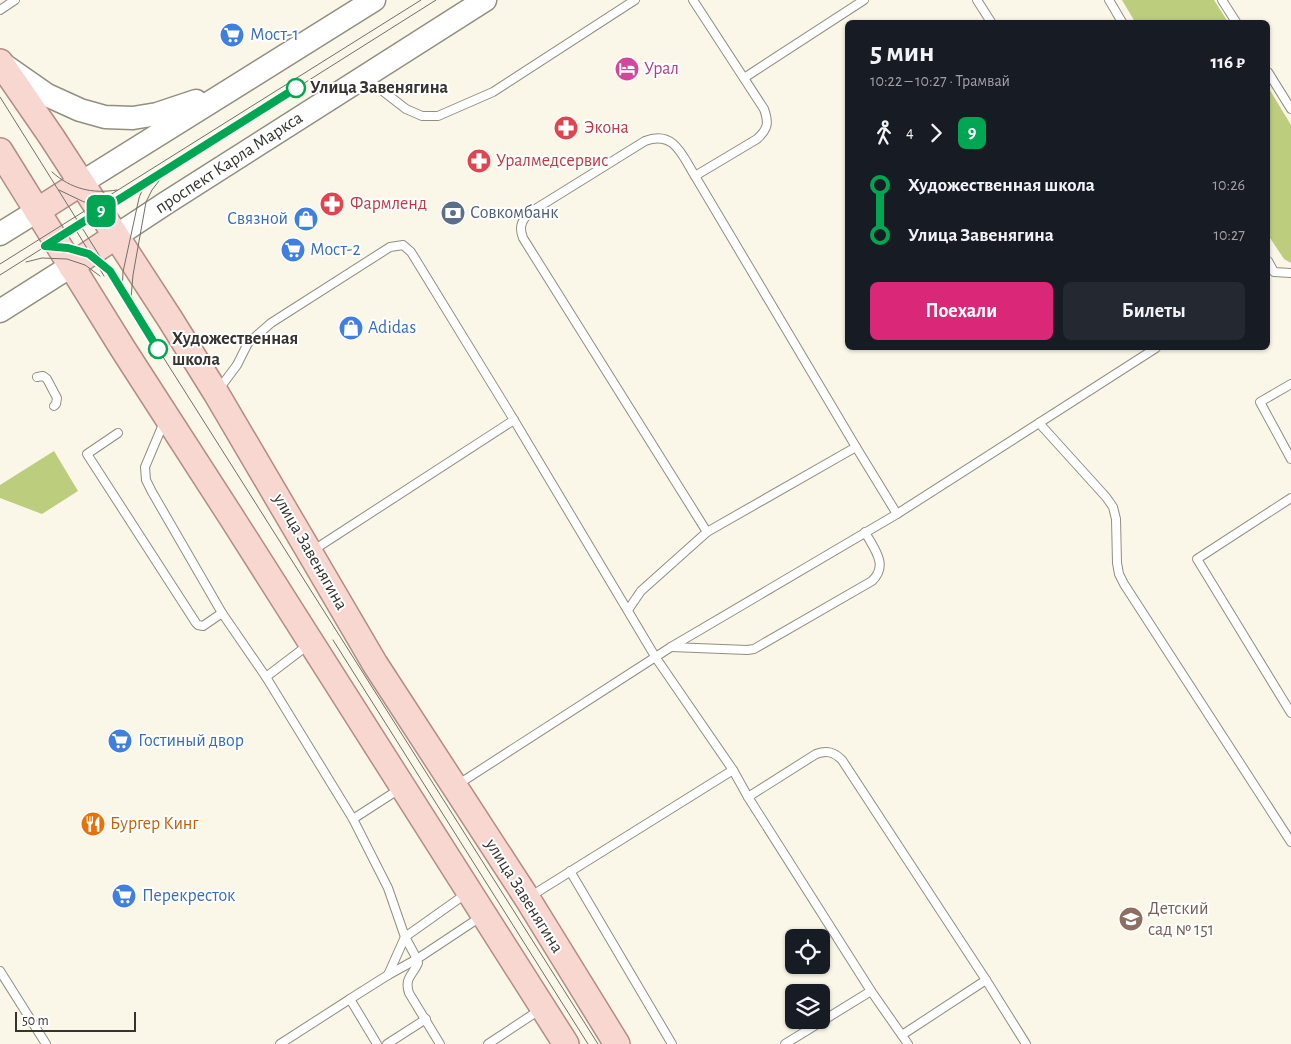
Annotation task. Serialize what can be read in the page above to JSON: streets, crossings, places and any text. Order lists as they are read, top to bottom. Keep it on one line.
{"streets":{"main road":["проспект Карла Маркса","улица Завенягина"]},"crossings":[["проспект Карла Маркса","улица Завенягина"]],"places":{"supermarket":["Мост-1","Мост-2","Гостиный двор","Перекресток"],"hotel":["Урал"],"other":["Улица Завенягина","Художественная школа"],"pharmacy":["Экона","Уралмедсервис","Фармленд"],"bank":["Совкомбанк"],"shop":["Связной","Adidas"],"restaurant":["Бургер Кинг"],"school or university":["Детский сад № 151"]},"lines":["tram line 9"],"scale_bar":"50 m","page":{"on_map":"9","heading":["5 мин","10:22 – 10:27 · Трамвай","116 ₽"],"legs":["4","9"],"list":[{"name":"Художественная школа","value":"10:26"},{"name":"Улица Завенягина","value":"10:27"}],"buttons":["Поехали","Билеты"],"scale":"50 m"}}
